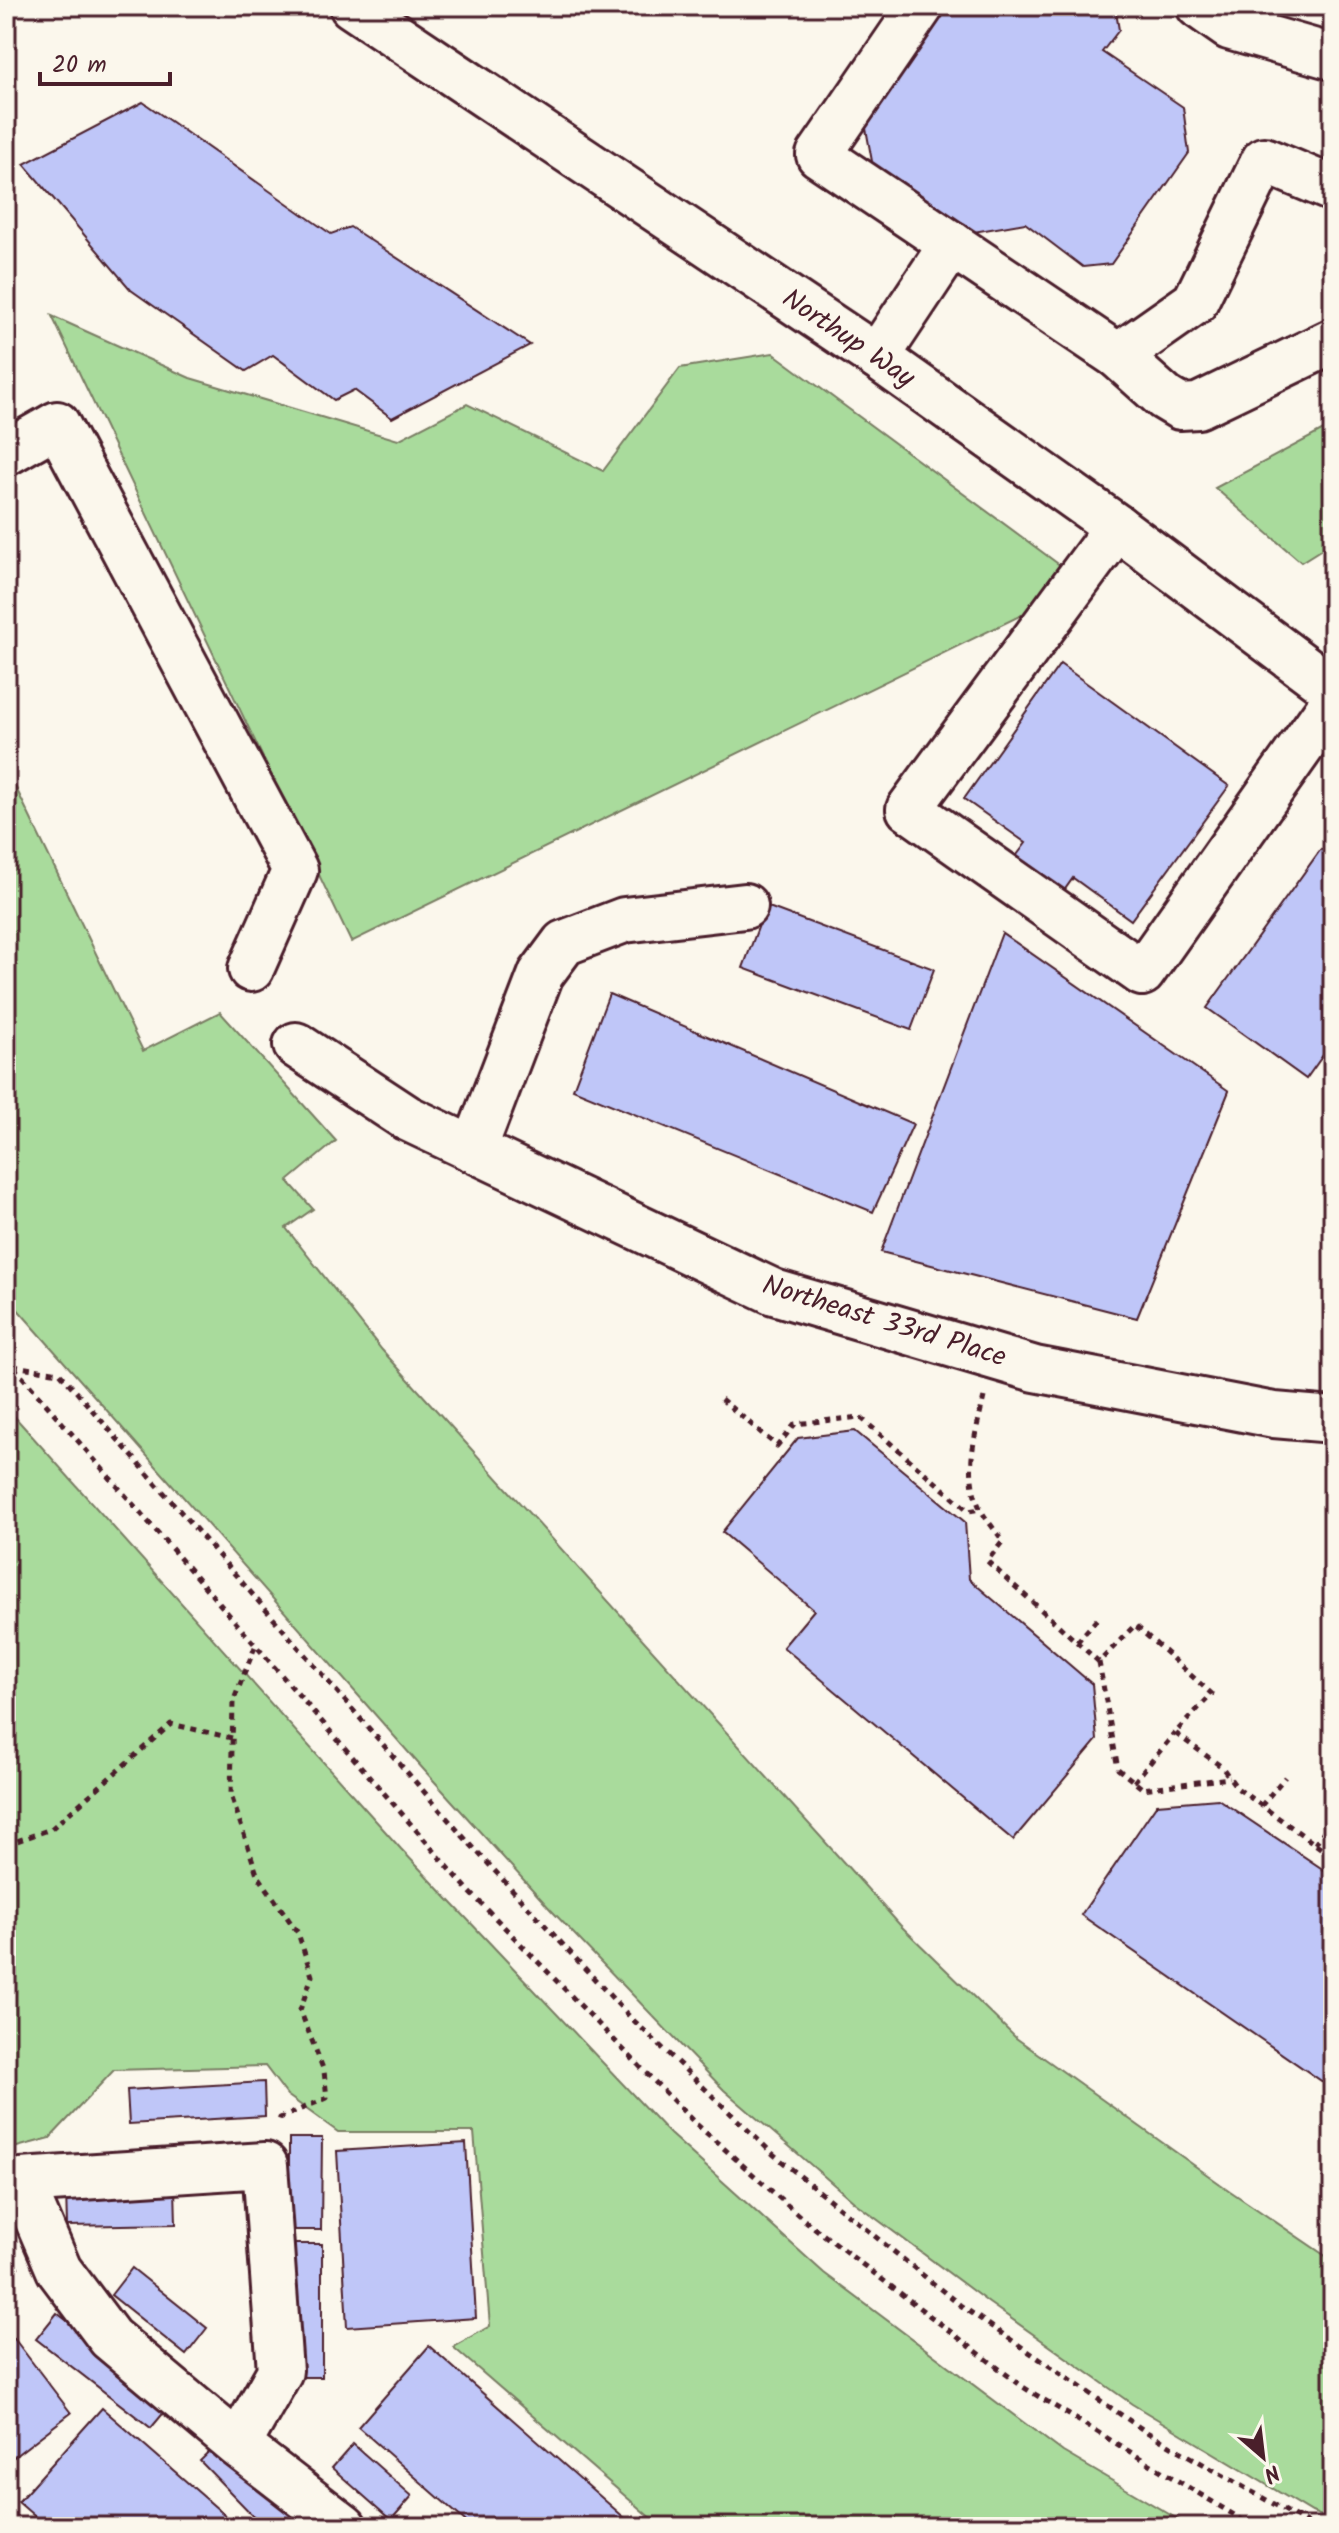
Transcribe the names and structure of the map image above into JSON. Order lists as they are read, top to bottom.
{
  "streets": {
    "main road": ["Northup Way", "Northeast 33rd Place"]
  },
  "scale_bar": "20 m",
  "north": "bottom right"
}
